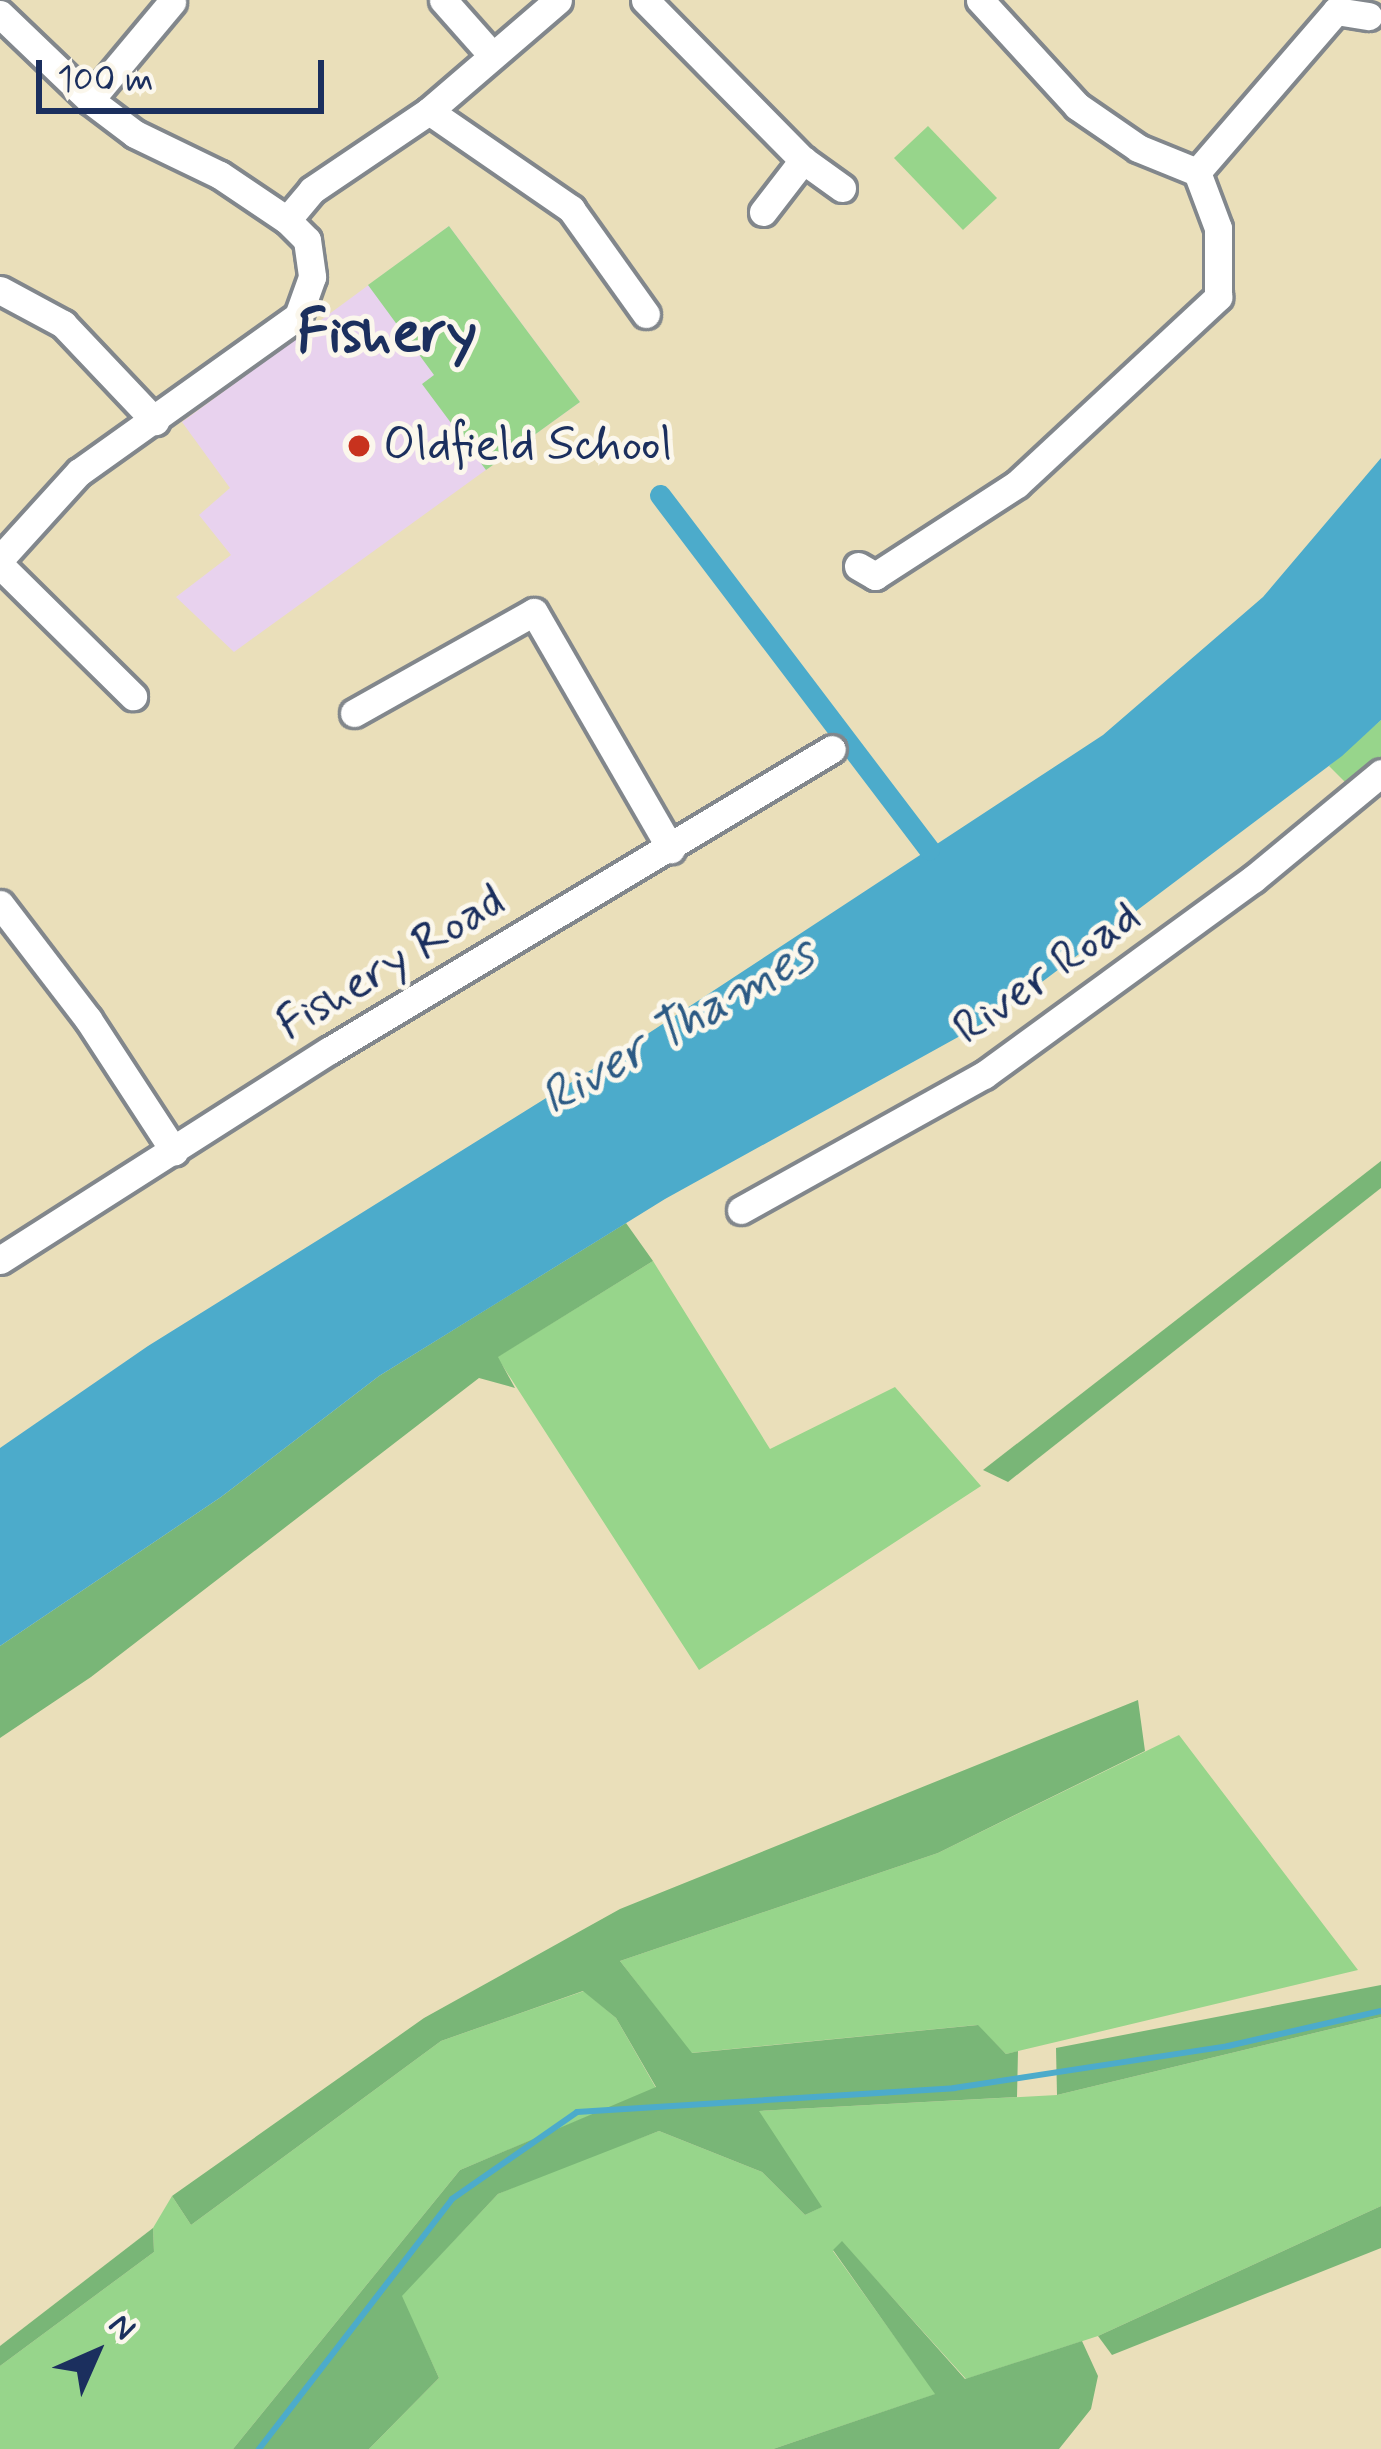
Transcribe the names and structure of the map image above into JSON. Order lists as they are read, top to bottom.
{
  "streets": {
    "street": ["Fishery Road", "River Road"]
  },
  "districts": ["Fishery"],
  "water": ["River Thames"],
  "places": ["Oldfield School"],
  "scale_bar": "100 m",
  "north": "top right"
}
